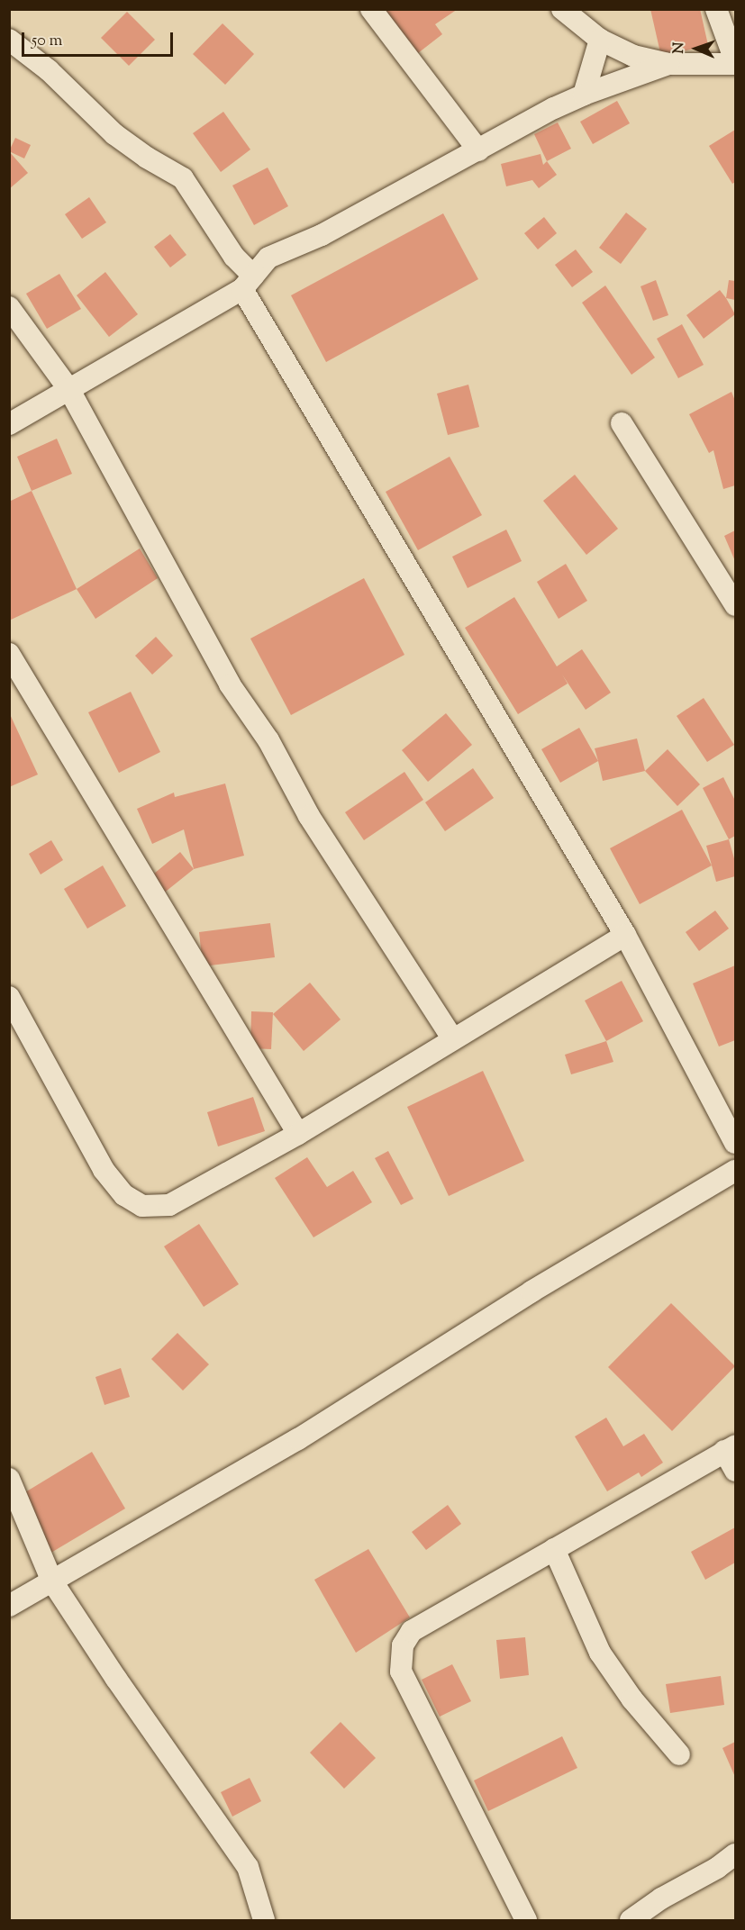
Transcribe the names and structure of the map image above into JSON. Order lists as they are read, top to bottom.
{
  "scale_bar": "50 m",
  "north": "left"
}
